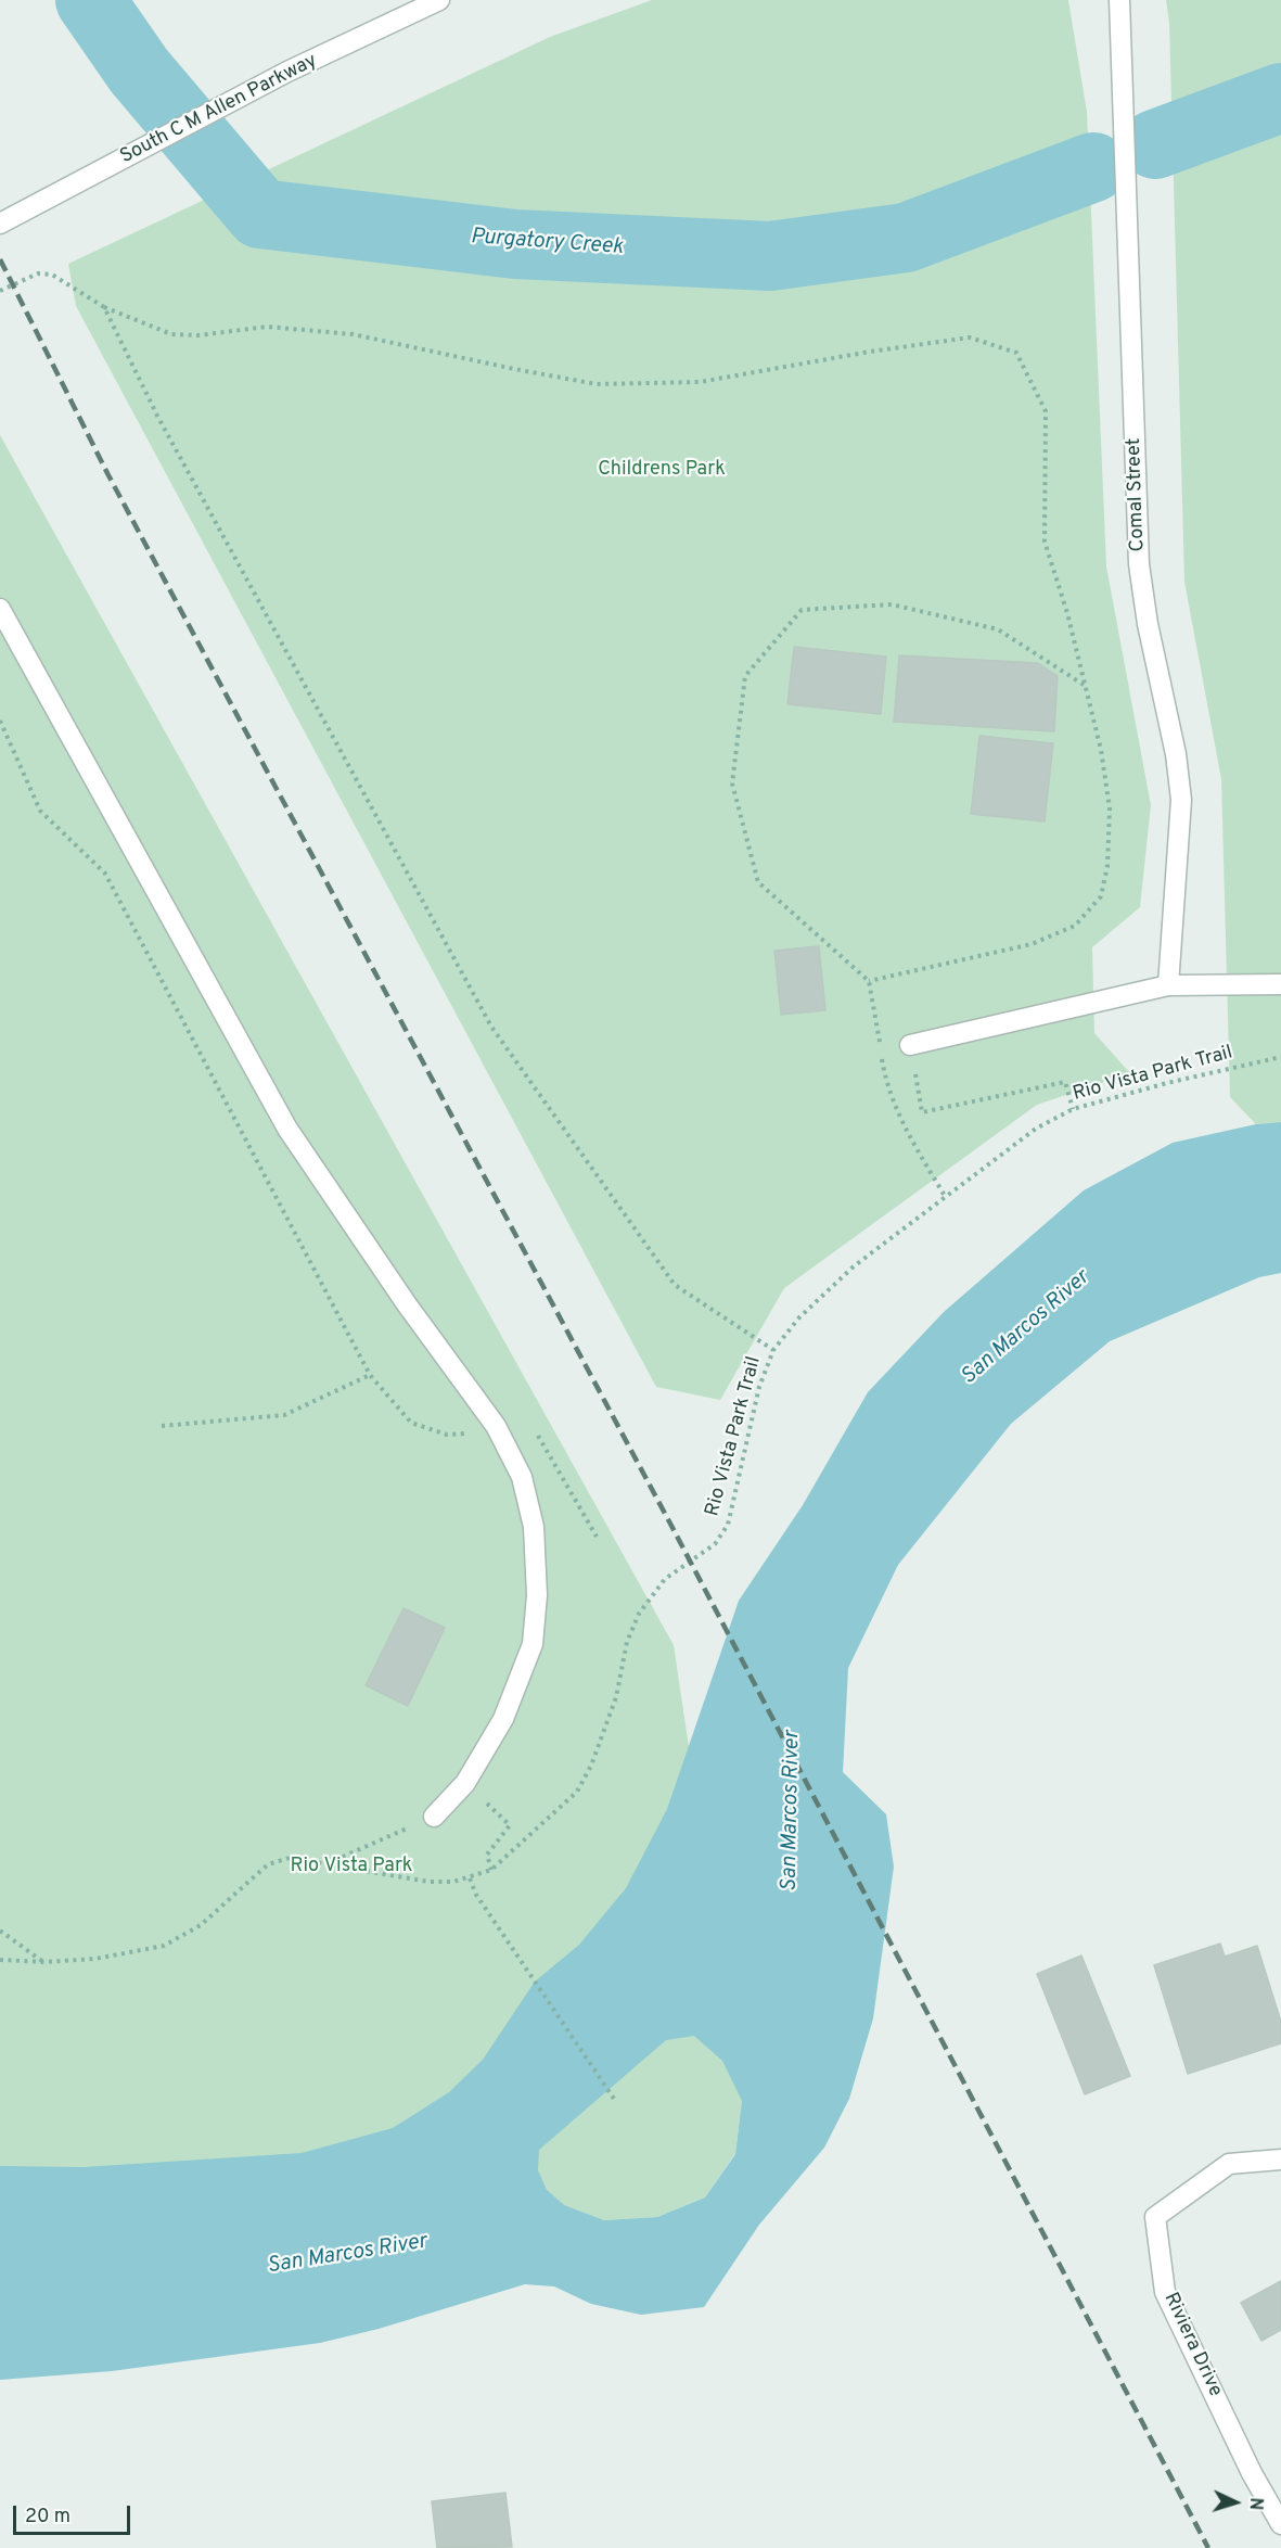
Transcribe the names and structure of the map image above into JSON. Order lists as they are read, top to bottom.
{
  "streets": {
    "street": ["South C M Allen Parkway", "Comal Street", "Riviera Drive"],
    "path": ["Rio Vista Park Trail"]
  },
  "water": ["Purgatory Creek", "San Marcos River"],
  "parks": ["Childrens Park", "Rio Vista Park"],
  "scale_bar": "20 m",
  "north": "right"
}
